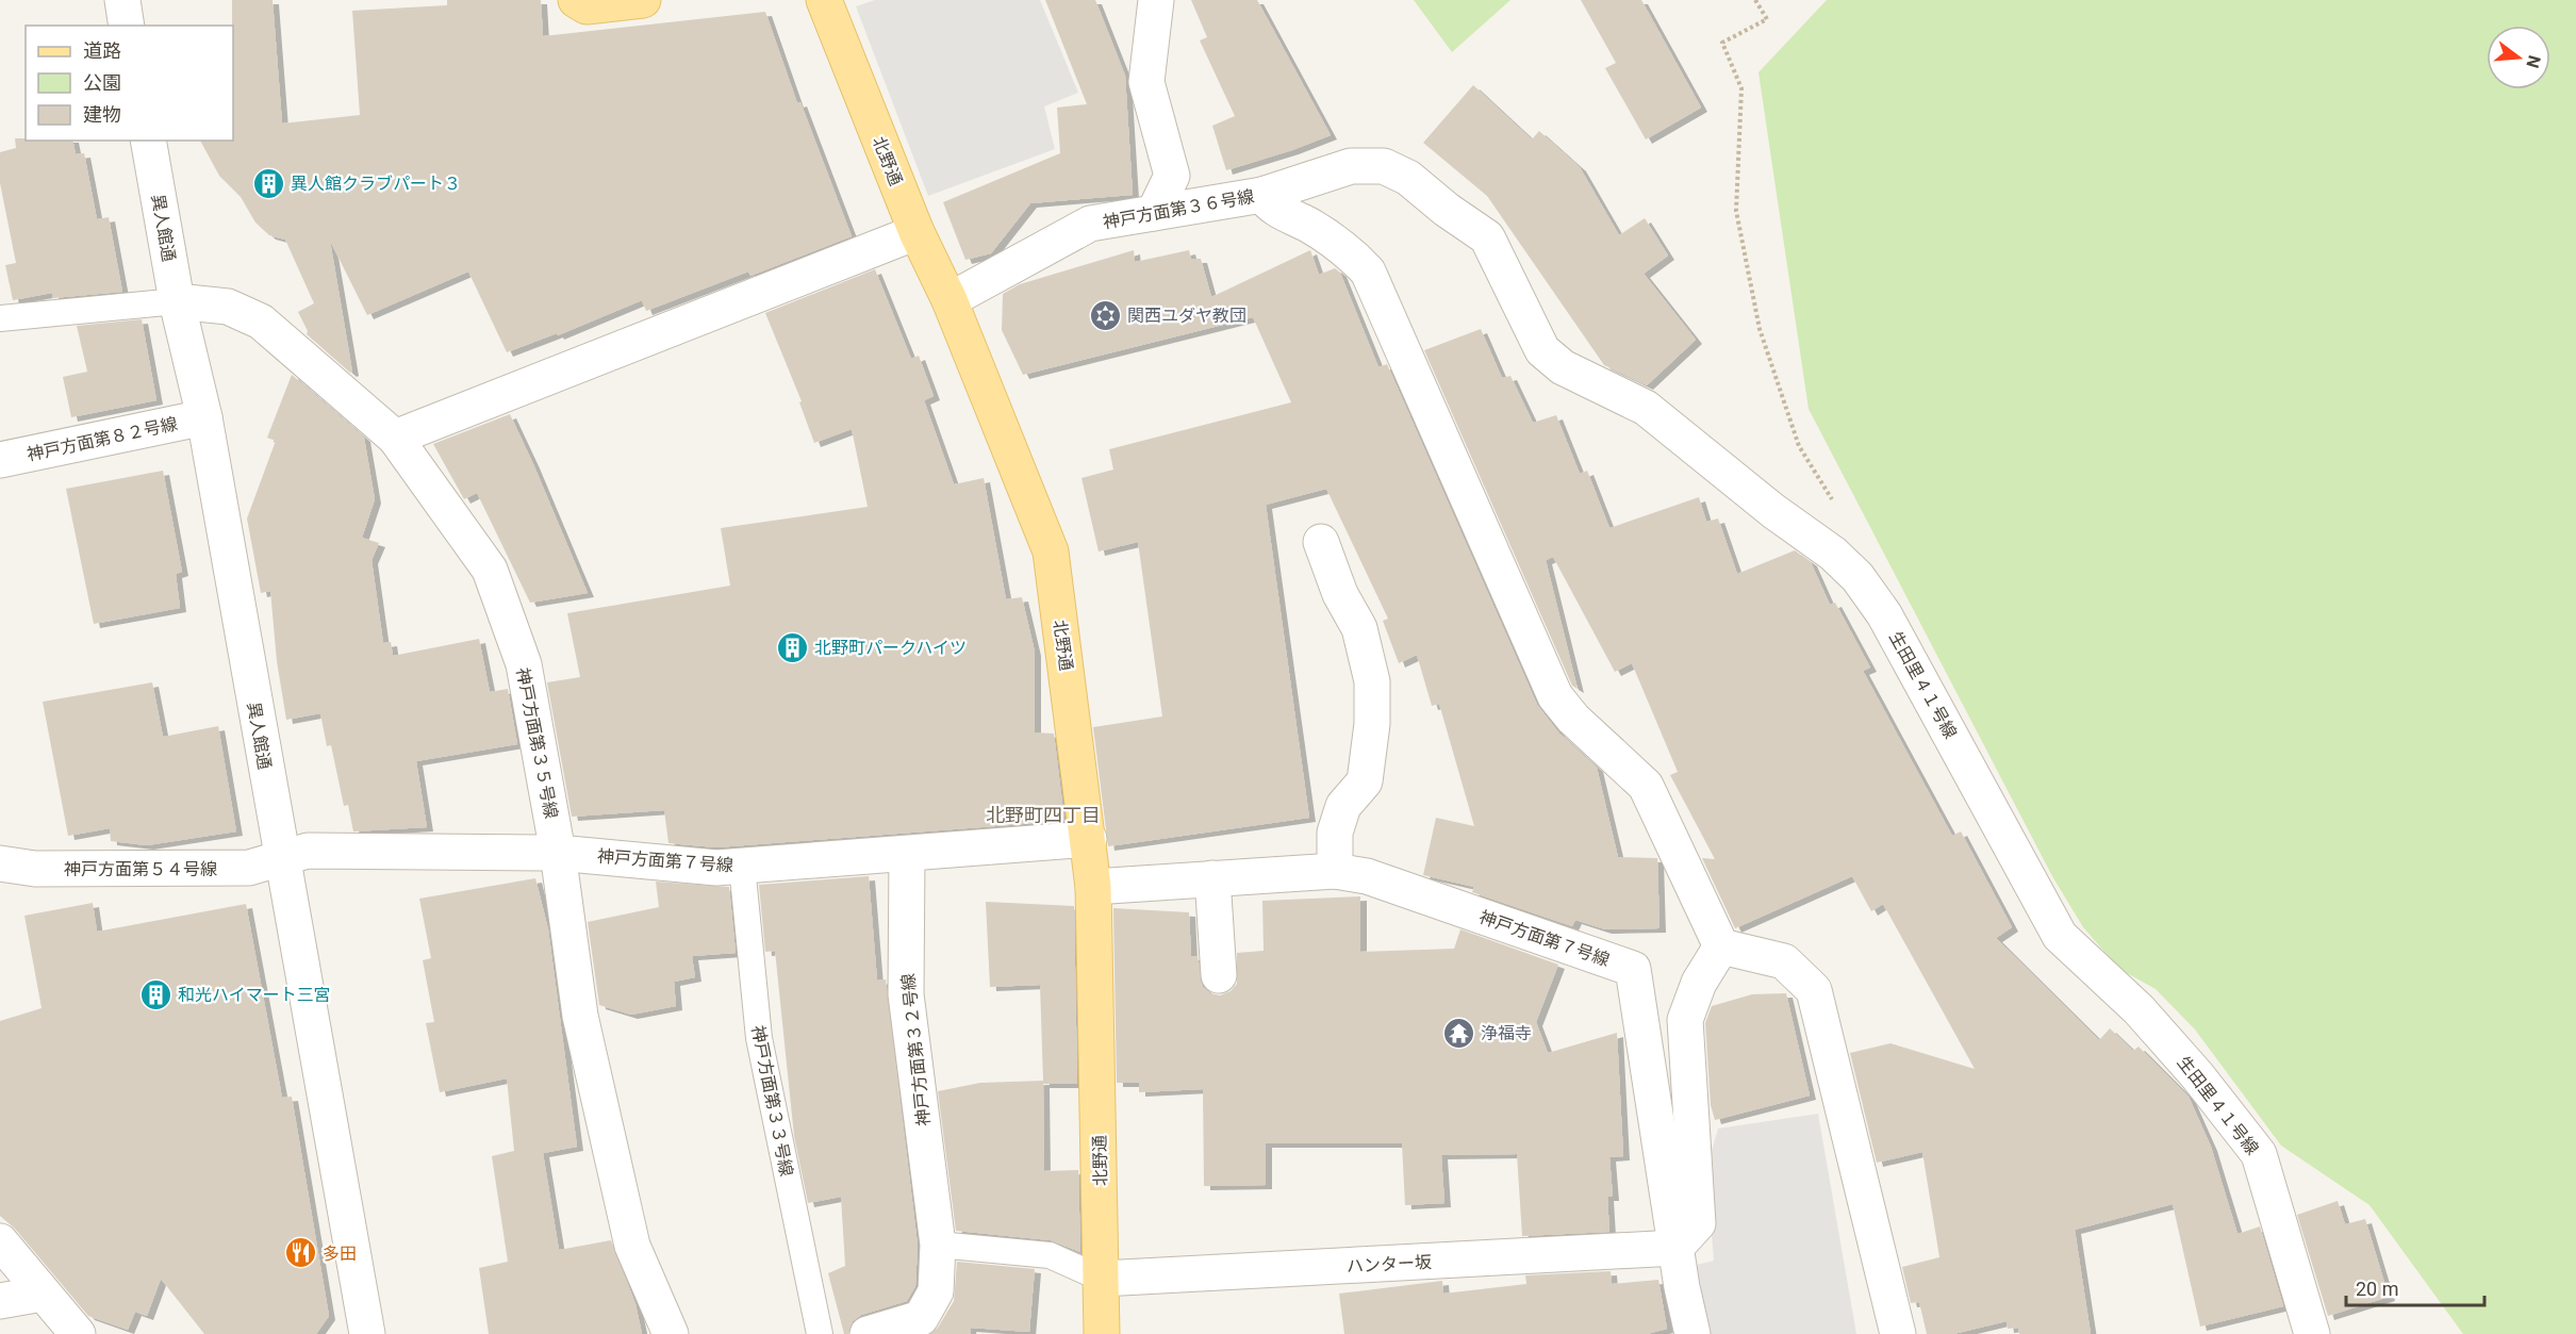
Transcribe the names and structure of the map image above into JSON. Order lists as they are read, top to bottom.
{
  "streets": {
    "main road": ["北野通"],
    "street": [
      "神戸方面第３６号線",
      "異人館通",
      "神戸方面第８２号線",
      "生田里４１号線",
      "神戸方面第３５号線",
      "神戸方面第７号線",
      "神戸方面第５４号線",
      "神戸方面第３２号線",
      "ハンター坂"
    ],
    "lane": ["神戸方面第３３号線"]
  },
  "crossings": [
    ["北野通", "神戸方面第３６号線"],
    ["北野通", "神戸方面第７号線"],
    ["北野通", "ハンター坂"],
    ["神戸方面第３６号線", "生田里４１号線"],
    ["異人館通", "神戸方面第８２号線"],
    ["異人館通", "神戸方面第３５号線"],
    ["異人館通", "神戸方面第７号線"],
    ["異人館通", "神戸方面第５４号線"],
    ["神戸方面第３５号線", "神戸方面第７号線"],
    ["神戸方面第７号線", "神戸方面第５４号線"],
    ["神戸方面第７号線", "神戸方面第３２号線"],
    ["神戸方面第７号線", "神戸方面第３３号線"],
    ["神戸方面第７号線", "ハンター坂"]
  ],
  "districts": ["北野町四丁目"],
  "places": {
    "building": ["異人館クラブパート３", "北野町パークハイツ", "和光ハイマート三宮"],
    "synagogue": ["関西ユダヤ教団"],
    "temple": ["浄福寺"],
    "restaurant": ["多田"]
  },
  "legend": ["道路", "公園", "建物"],
  "scale_bar": "20 m",
  "north": "right"
}
